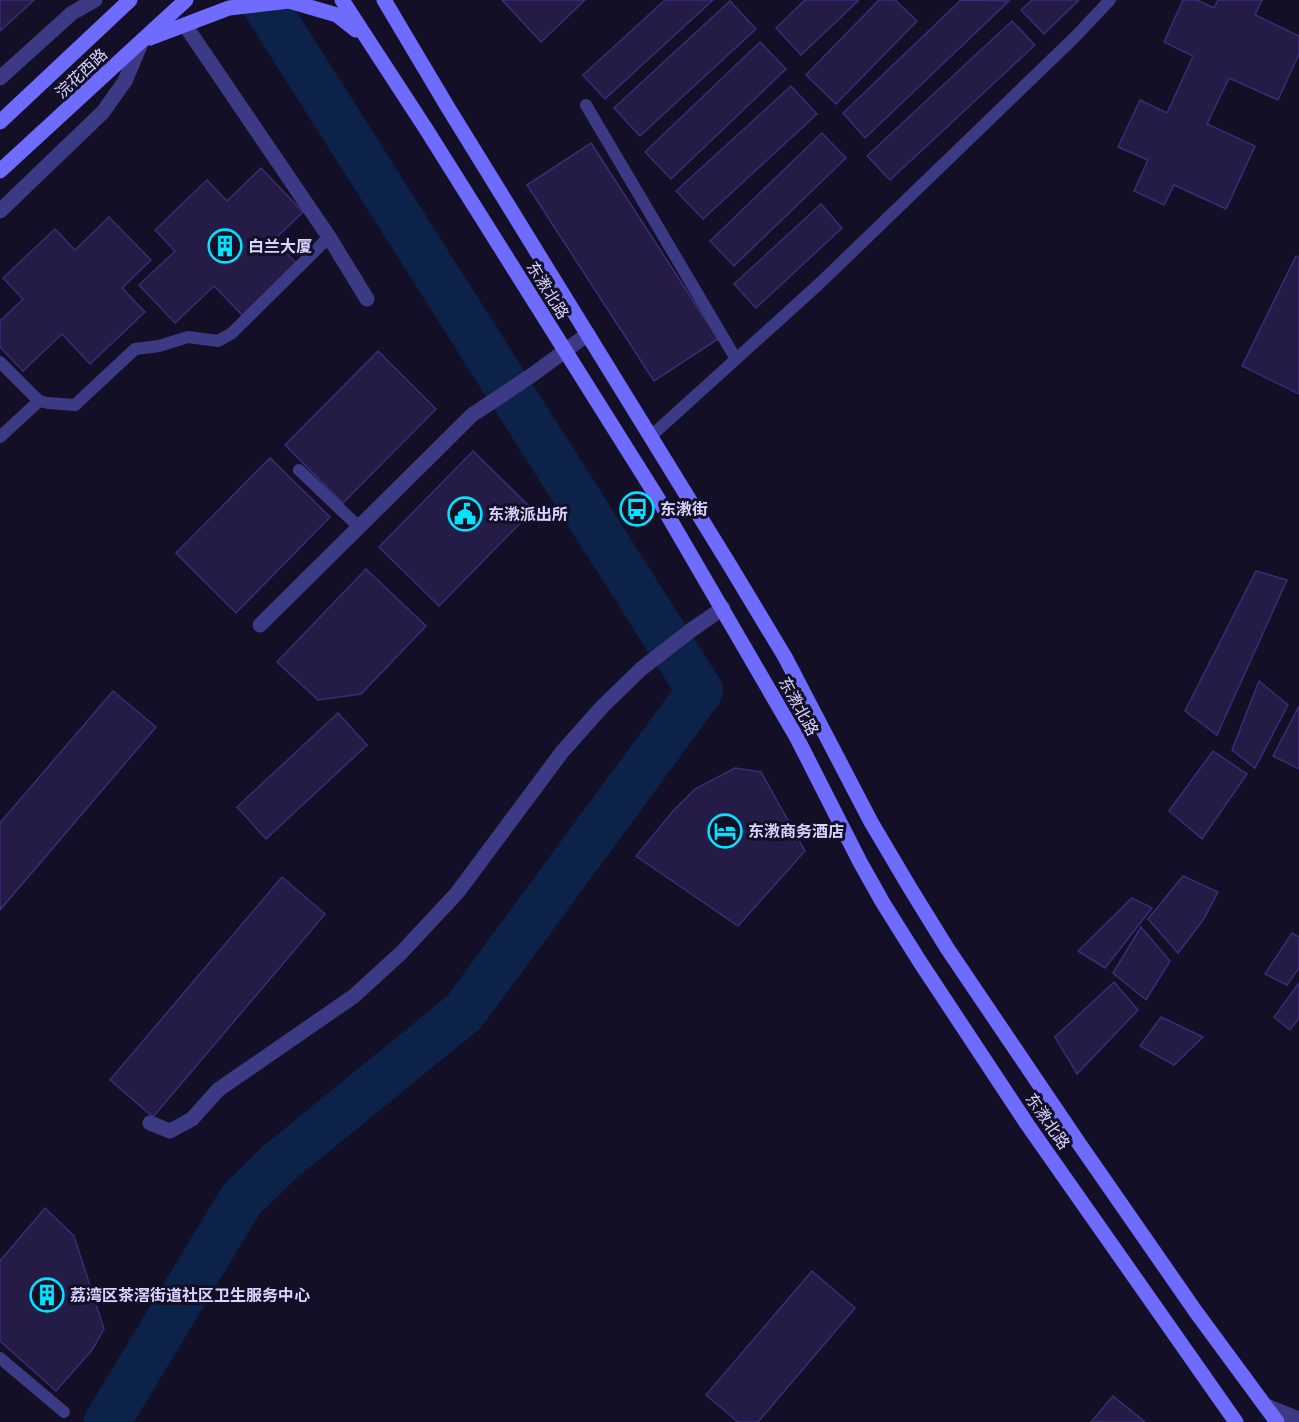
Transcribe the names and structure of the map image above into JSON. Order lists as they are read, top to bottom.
{
  "streets": {
    "main road": ["浣花西路", "东漖北路"]
  },
  "places": {
    "building": ["白兰大厦", "荔湾区茶滘街道社区卫生服务中心"],
    "bus stop": ["东漖街"],
    "public building": ["东漖派出所"],
    "hotel": ["东漖商务酒店"]
  }
}
